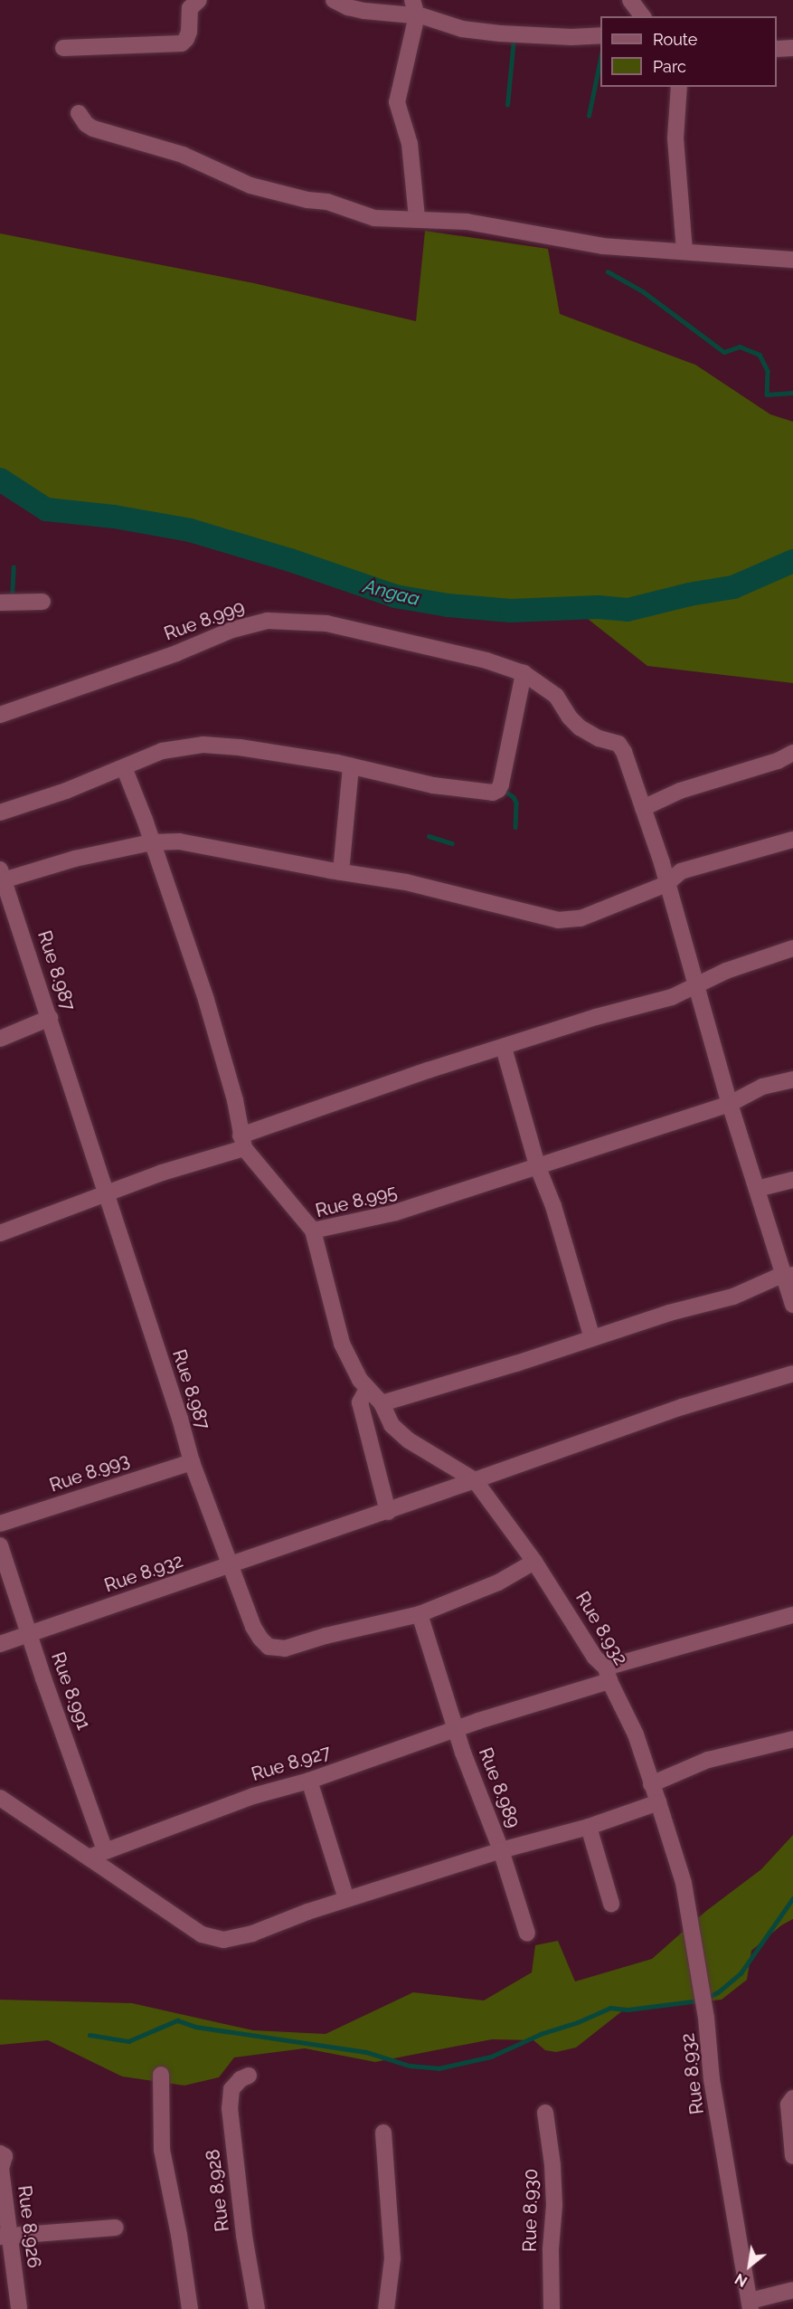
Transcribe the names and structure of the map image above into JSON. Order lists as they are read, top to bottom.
{
  "streets": {
    "street": [
      "Rue 8.999",
      "Rue 8.987",
      "Rue 8.995",
      "Rue 8.993",
      "Rue 8.932",
      "Rue 8.991",
      "Rue 8.927",
      "Rue 8.989",
      "Rue 8.928",
      "Rue 8.930",
      "Rue 8.926"
    ]
  },
  "crossings": [
    ["Rue 8.999", "Rue 8.995"],
    ["Rue 8.987", "Rue 8.993"],
    ["Rue 8.987", "Rue 8.932"],
    ["Rue 8.987", "Rue 8.989"],
    ["Rue 8.995", "Rue 8.932"],
    ["Rue 8.932", "Rue 8.991"],
    ["Rue 8.932", "Rue 8.927"],
    ["Rue 8.932", "Rue 8.989"],
    ["Rue 8.991", "Rue 8.927"],
    ["Rue 8.927", "Rue 8.989"]
  ],
  "water": ["Angaa"],
  "legend": ["Route", "Parc"],
  "north": "bottom left"
}
